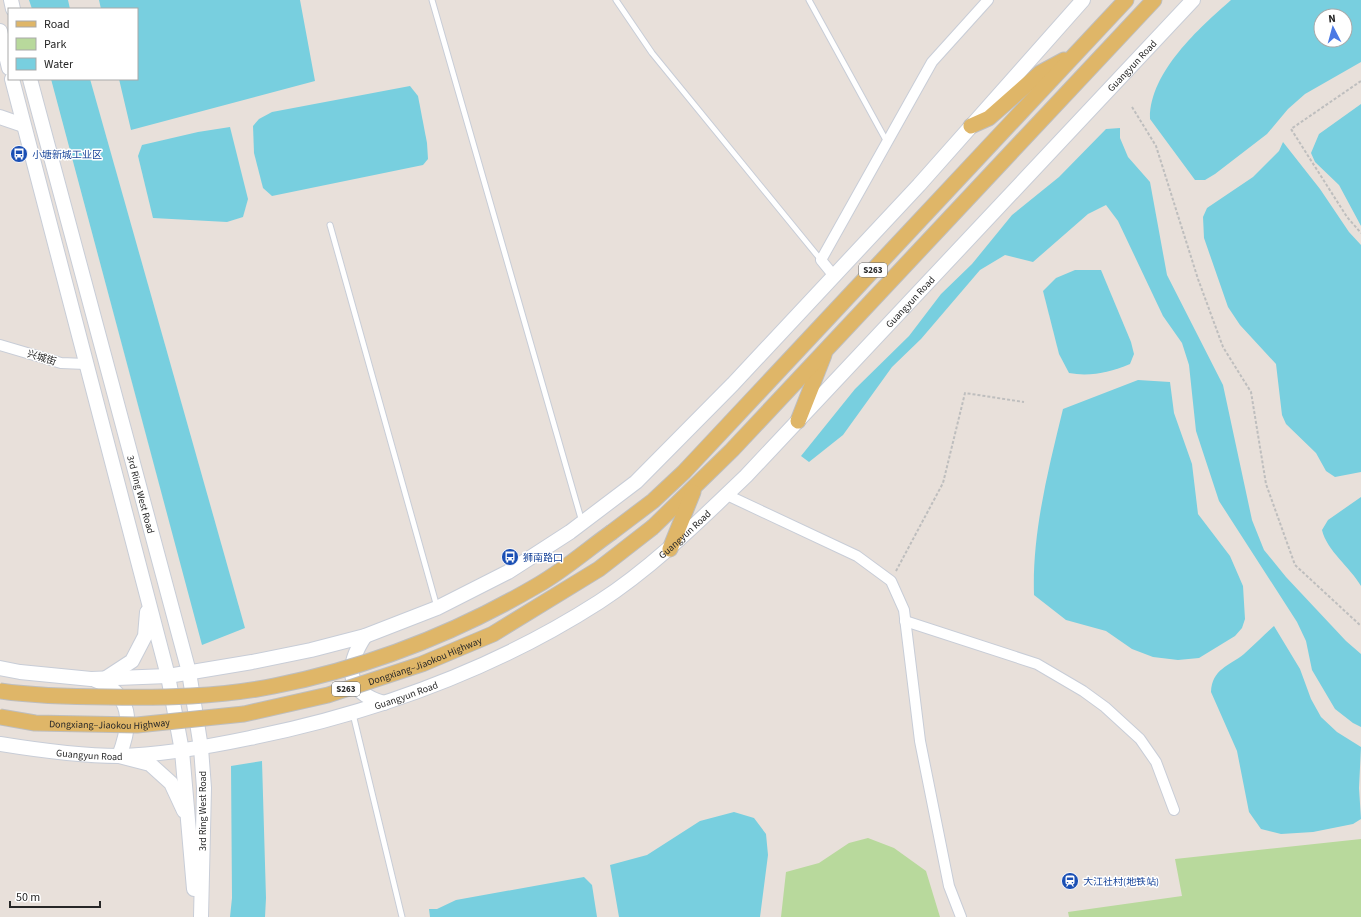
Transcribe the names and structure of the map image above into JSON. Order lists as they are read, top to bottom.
{
  "streets": {
    "main road": [
      "Guangyun Road",
      "S263",
      "3rd Ring West Road",
      "Dongxiang–Jiaokou Highway"
    ],
    "street": ["兴城街"]
  },
  "crossings": [
    ["Guangyun Road", "3rd Ring West Road"],
    ["S263", "3rd Ring West Road"],
    ["S263", "Dongxiang–Jiaokou Highway"],
    ["兴城街", "3rd Ring West Road"]
  ],
  "places": {
    "bus stop": ["小塘新城工业区", "狮南路口"],
    "station": ["大江社村(地铁站)"]
  },
  "legend": ["Road", "Park", "Water"],
  "scale_bar": "50 m",
  "north": "top"
}
